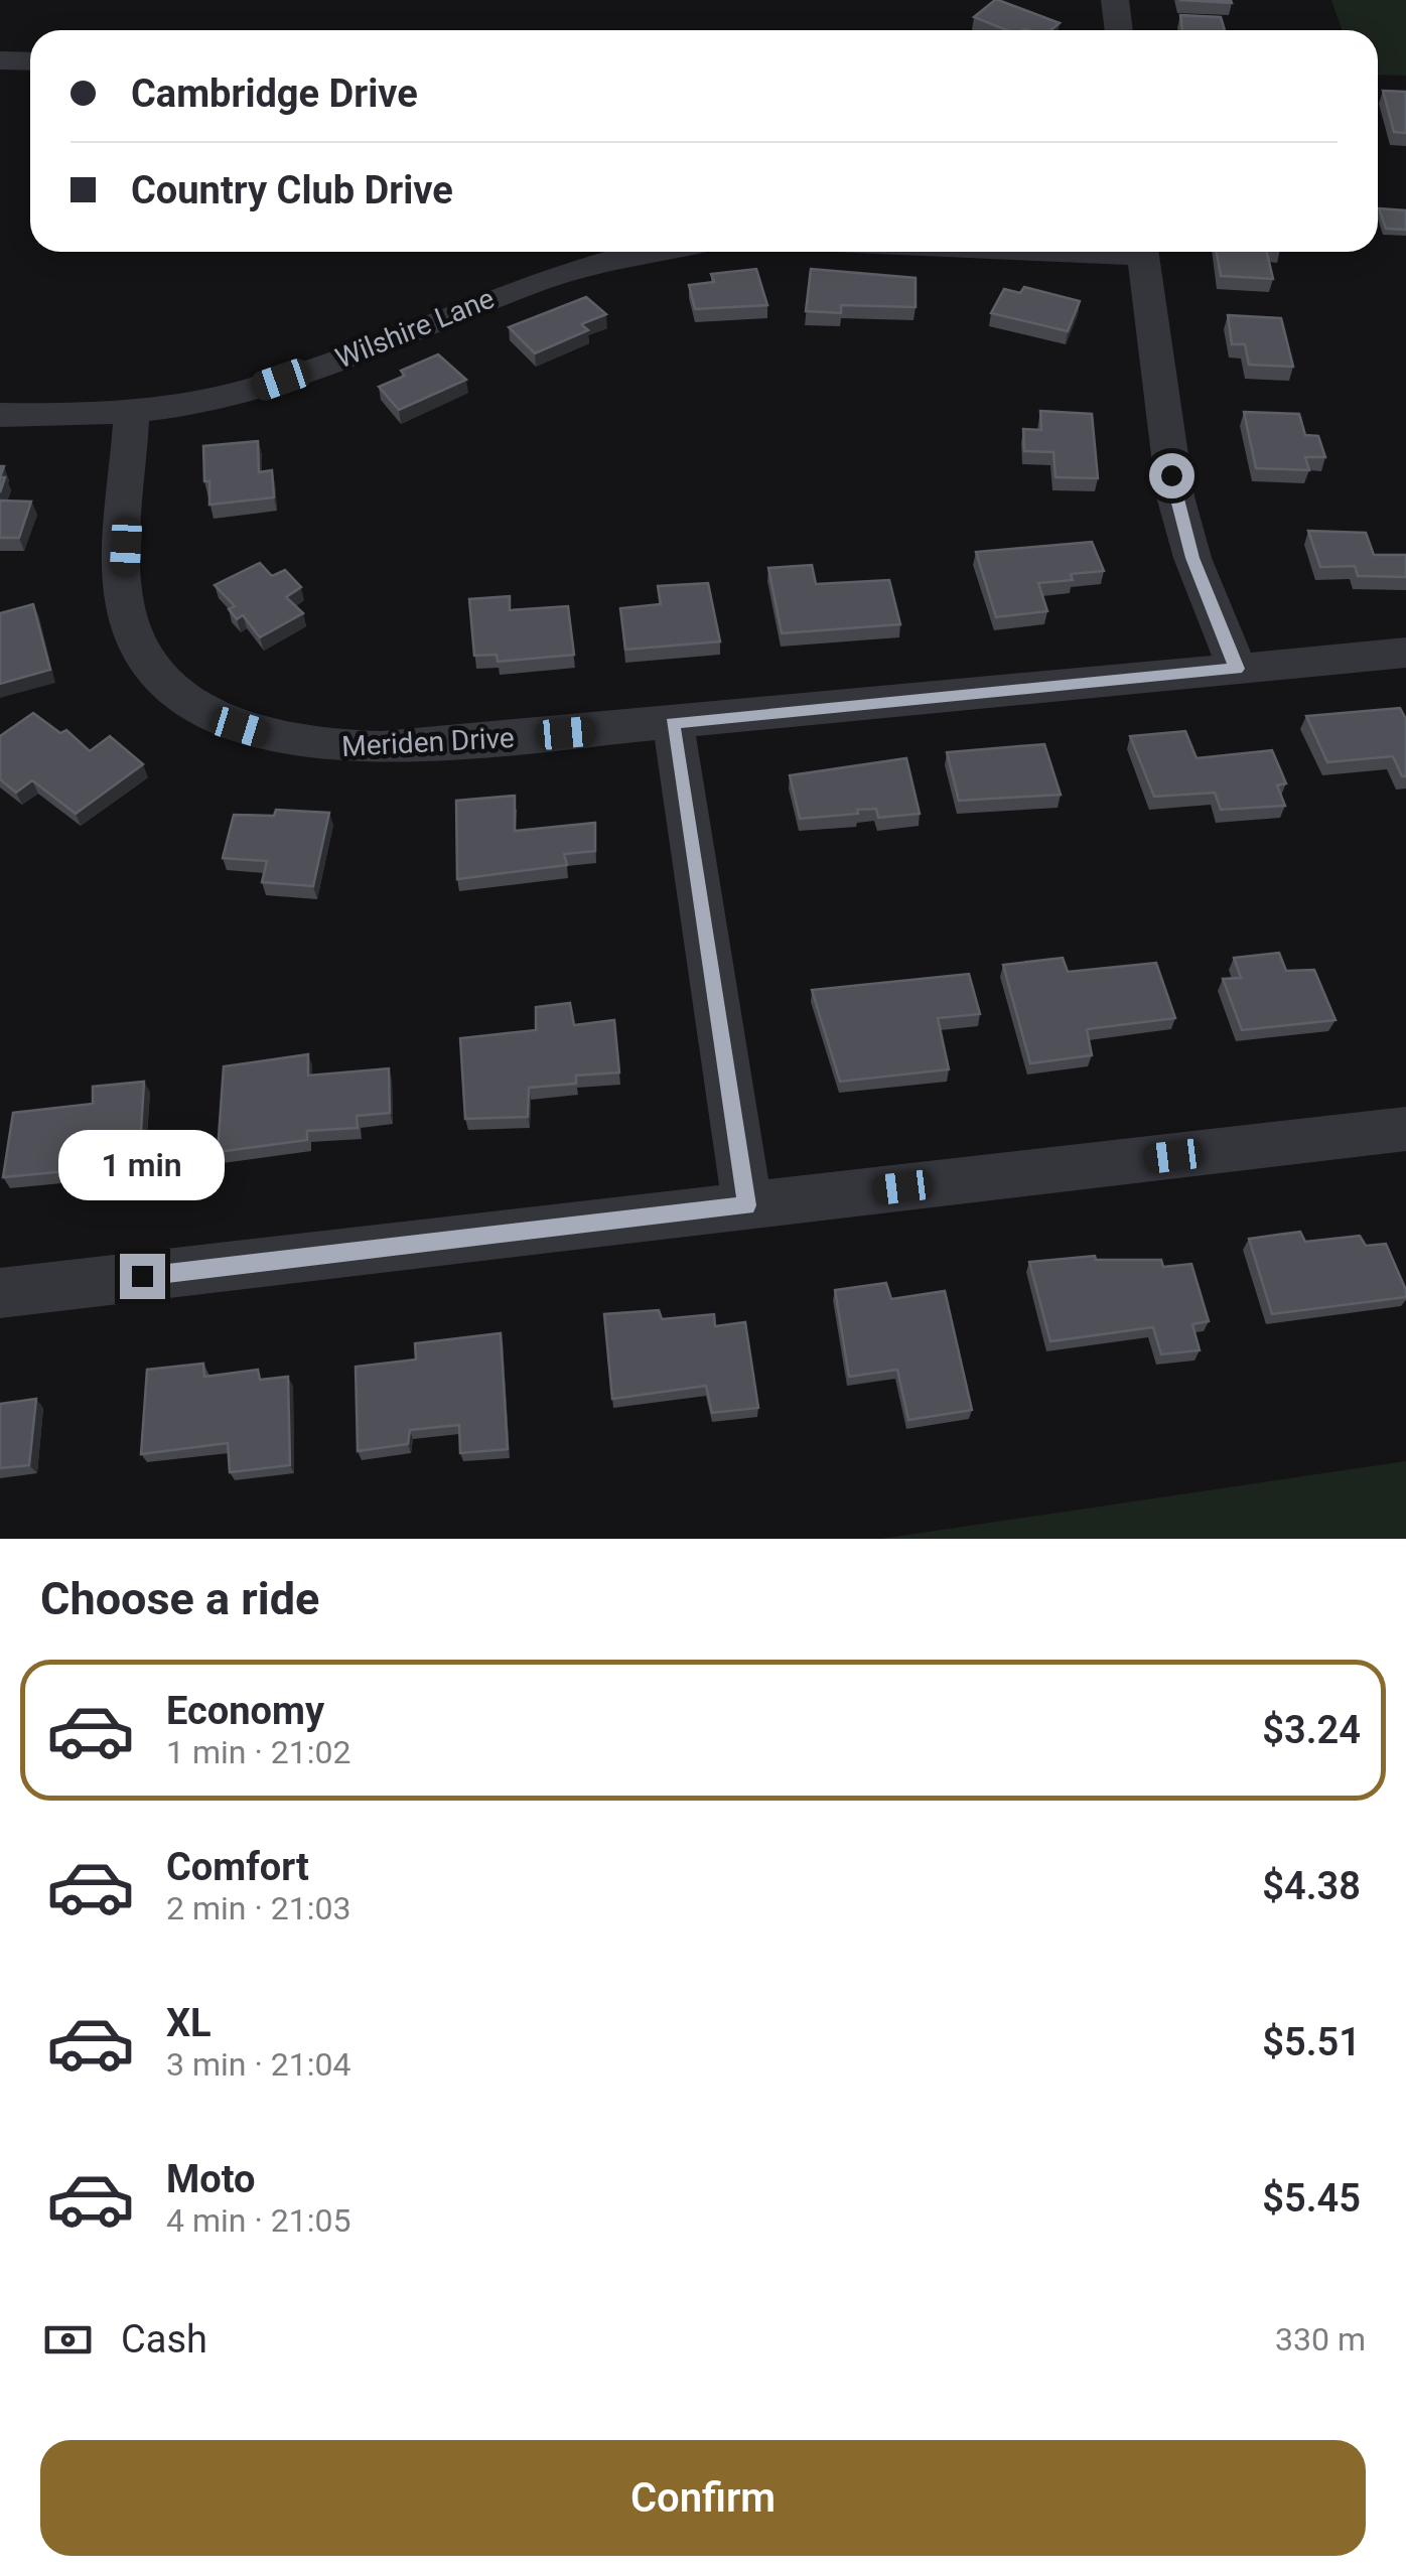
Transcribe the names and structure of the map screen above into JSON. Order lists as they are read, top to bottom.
{
  "streets": {
    "street": ["Wilshire Lane", "Meriden Drive"]
  },
  "crossings": [
    ["Wilshire Lane", "Meriden Drive"]
  ],
  "page": {
    "banner": ["Cambridge Drive", "Country Club Drive"],
    "bubble": "1 min",
    "heading": "Choose a ride",
    "list": [
      {
        "name": "Economy",
        "note": "1 min · 21:02",
        "value": "$3.24"
      },
      {
        "name": "Comfort",
        "note": "2 min · 21:03",
        "value": "$4.38"
      },
      {
        "name": "XL",
        "note": "3 min · 21:04",
        "value": "$5.51"
      },
      {
        "name": "Moto",
        "note": "4 min · 21:05",
        "value": "$5.45"
      }
    ],
    "pay": ["Cash", "330 m"],
    "buttons": "Confirm"
  }
}
